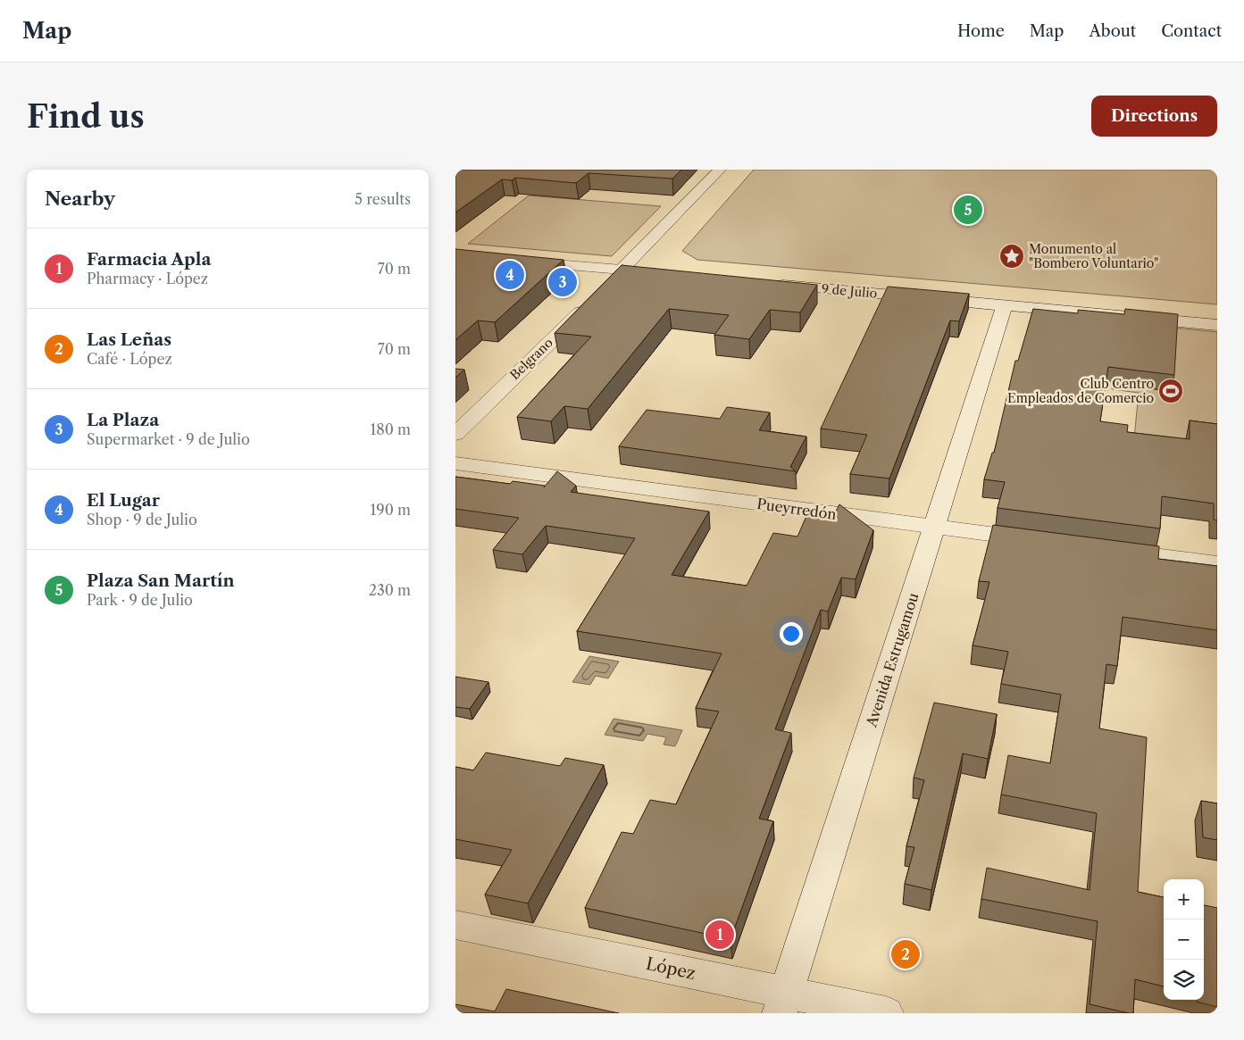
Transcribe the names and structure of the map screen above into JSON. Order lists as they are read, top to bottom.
{
  "streets": {
    "main road": [
      "9 de Julio",
      "Belgrano",
      "Pueyrredón",
      "Avenida Estrugamou",
      "López"
    ]
  },
  "crossings": [
    ["9 de Julio", "Avenida Estrugamou"],
    ["Pueyrredón", "Avenida Estrugamou"],
    ["Avenida Estrugamou", "López"]
  ],
  "places": {
    "place": ["Monumento al \"Bombero Voluntario\""],
    "sports": ["Club Centro Empleados de Comercio"]
  },
  "page": {
    "header": "Map",
    "nav": [
      "Home",
      "Map",
      "About",
      "Contact"
    ],
    "buttons": "Directions",
    "title": "Find us",
    "heading": ["Nearby", "5 results"],
    "pins": [
      "5",
      "4",
      "3",
      "1",
      "2"
    ],
    "list": [
      {
        "mark": "1",
        "name": "Farmacia Apla",
        "note": "Pharmacy · López",
        "value": "70 m"
      },
      {
        "mark": "2",
        "name": "Las Leñas",
        "note": "Café · López",
        "value": "70 m"
      },
      {
        "mark": "3",
        "name": "La Plaza",
        "note": "Supermarket · 9 de Julio",
        "value": "180 m"
      },
      {
        "mark": "4",
        "name": "El Lugar",
        "note": "Shop · 9 de Julio",
        "value": "190 m"
      },
      {
        "mark": "5",
        "name": "Plaza San Martín",
        "note": "Park · 9 de Julio",
        "value": "230 m"
      }
    ],
    "map_buttons": ["+", "−"]
  }
}
